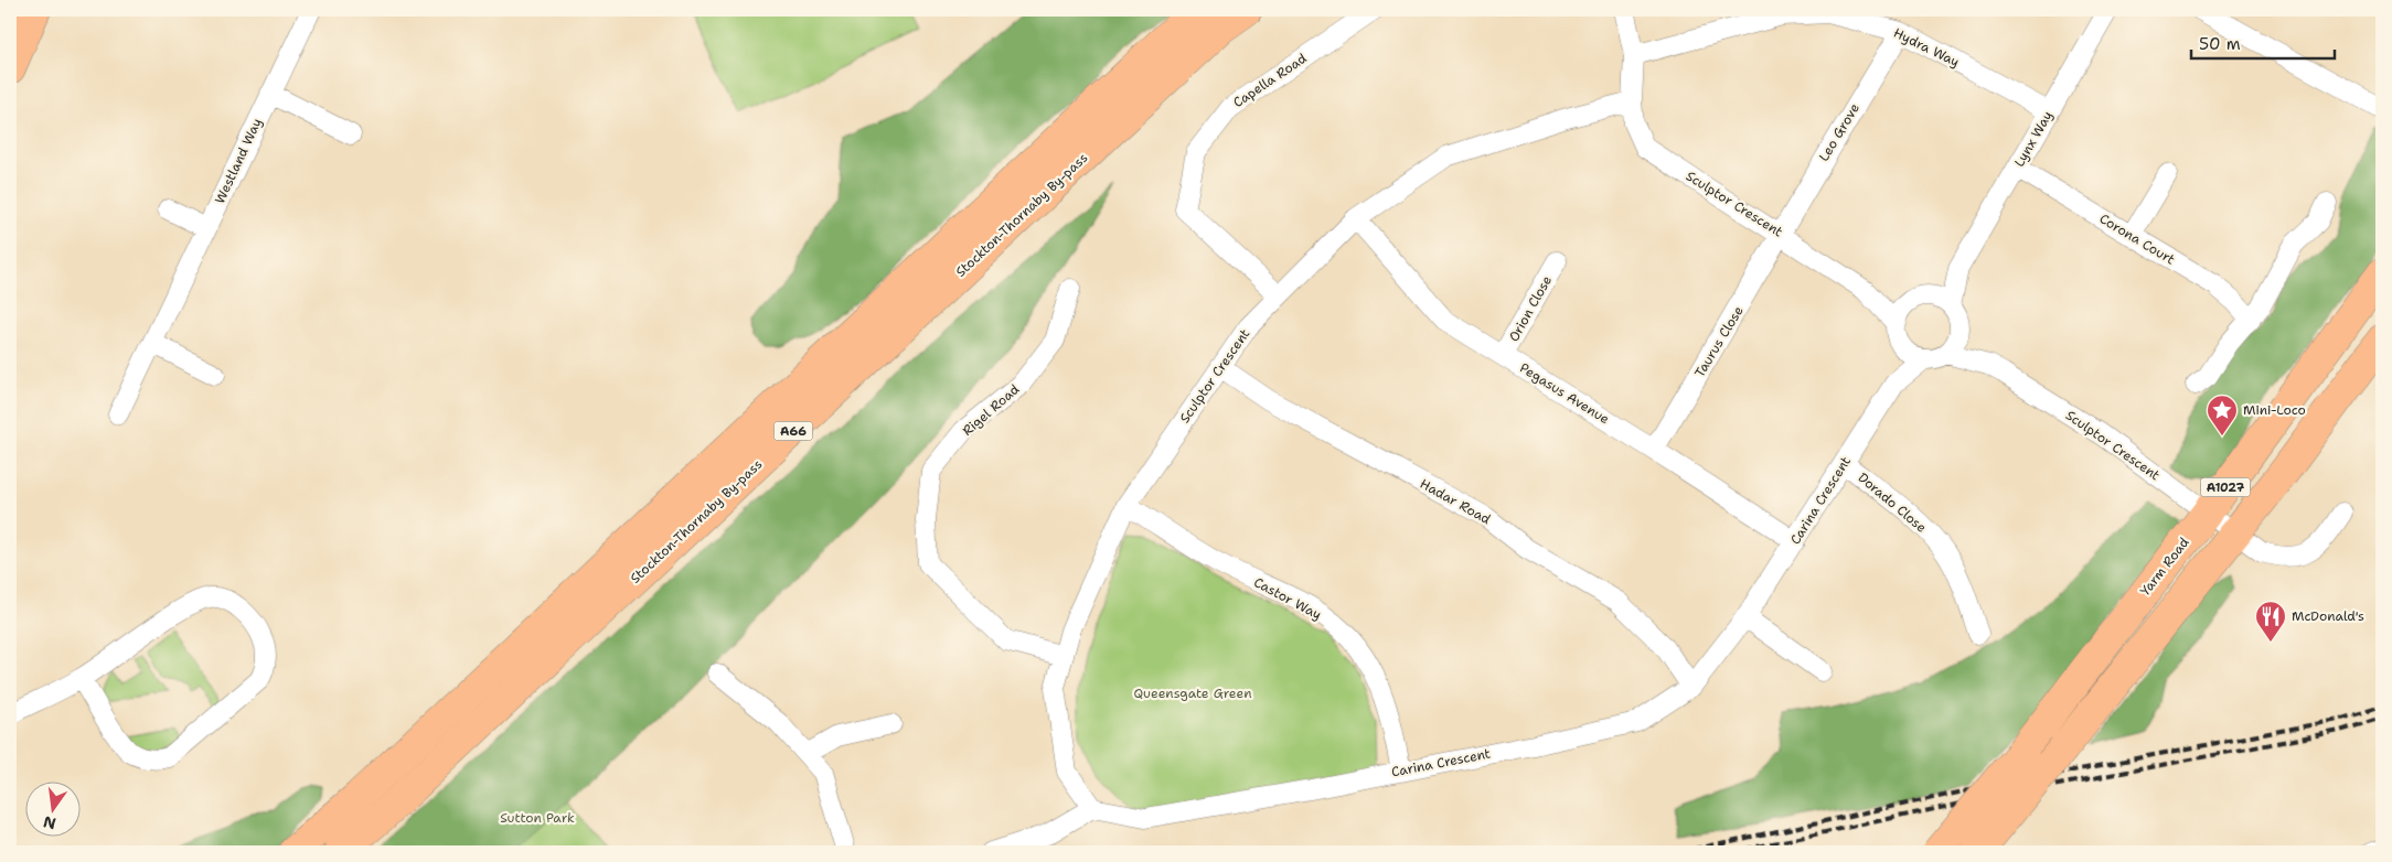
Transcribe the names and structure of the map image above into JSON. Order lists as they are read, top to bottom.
{
  "streets": {
    "main road": [
      "Stockton-Thornaby By-pass",
      "A66",
      "A1027",
      "Yarm Road"
    ],
    "street": [
      "Hydra Way",
      "Capella Road",
      "Leo Grove",
      "Lynx Way",
      "Westland Way",
      "Sculptor Crescent",
      "Corona Court",
      "Orion Close",
      "Taurus Close",
      "Pegasus Avenue",
      "Rigel Road",
      "Carina Crescent",
      "Hadar Road",
      "Dorado Close",
      "Castor Way"
    ]
  },
  "crossings": [
    ["Hydra Way", "Leo Grove"],
    ["Hydra Way", "Lynx Way"],
    ["Hydra Way", "Sculptor Crescent"],
    ["Capella Road", "Sculptor Crescent"],
    ["Leo Grove", "Sculptor Crescent"],
    ["Leo Grove", "Taurus Close"],
    ["Lynx Way", "Sculptor Crescent"],
    ["Lynx Way", "Corona Court"],
    ["Lynx Way", "Carina Crescent"],
    ["Sculptor Crescent", "Taurus Close"],
    ["Sculptor Crescent", "Pegasus Avenue"],
    ["Sculptor Crescent", "Rigel Road"],
    ["Sculptor Crescent", "A1027"],
    ["Sculptor Crescent", "Carina Crescent"],
    ["Sculptor Crescent", "Hadar Road"],
    ["Sculptor Crescent", "Yarm Road"],
    ["Sculptor Crescent", "Castor Way"],
    ["Orion Close", "Pegasus Avenue"],
    ["Taurus Close", "Pegasus Avenue"],
    ["Pegasus Avenue", "Carina Crescent"],
    ["Carina Crescent", "Hadar Road"],
    ["Carina Crescent", "Dorado Close"],
    ["Carina Crescent", "Castor Way"]
  ],
  "parks": ["Queensgate Green", "Sutton Park"],
  "places": {
    "place": ["Mini-Loco"],
    "restaurant": ["McDonald's"]
  },
  "scale_bar": "50 m",
  "north": "bottom"
}
